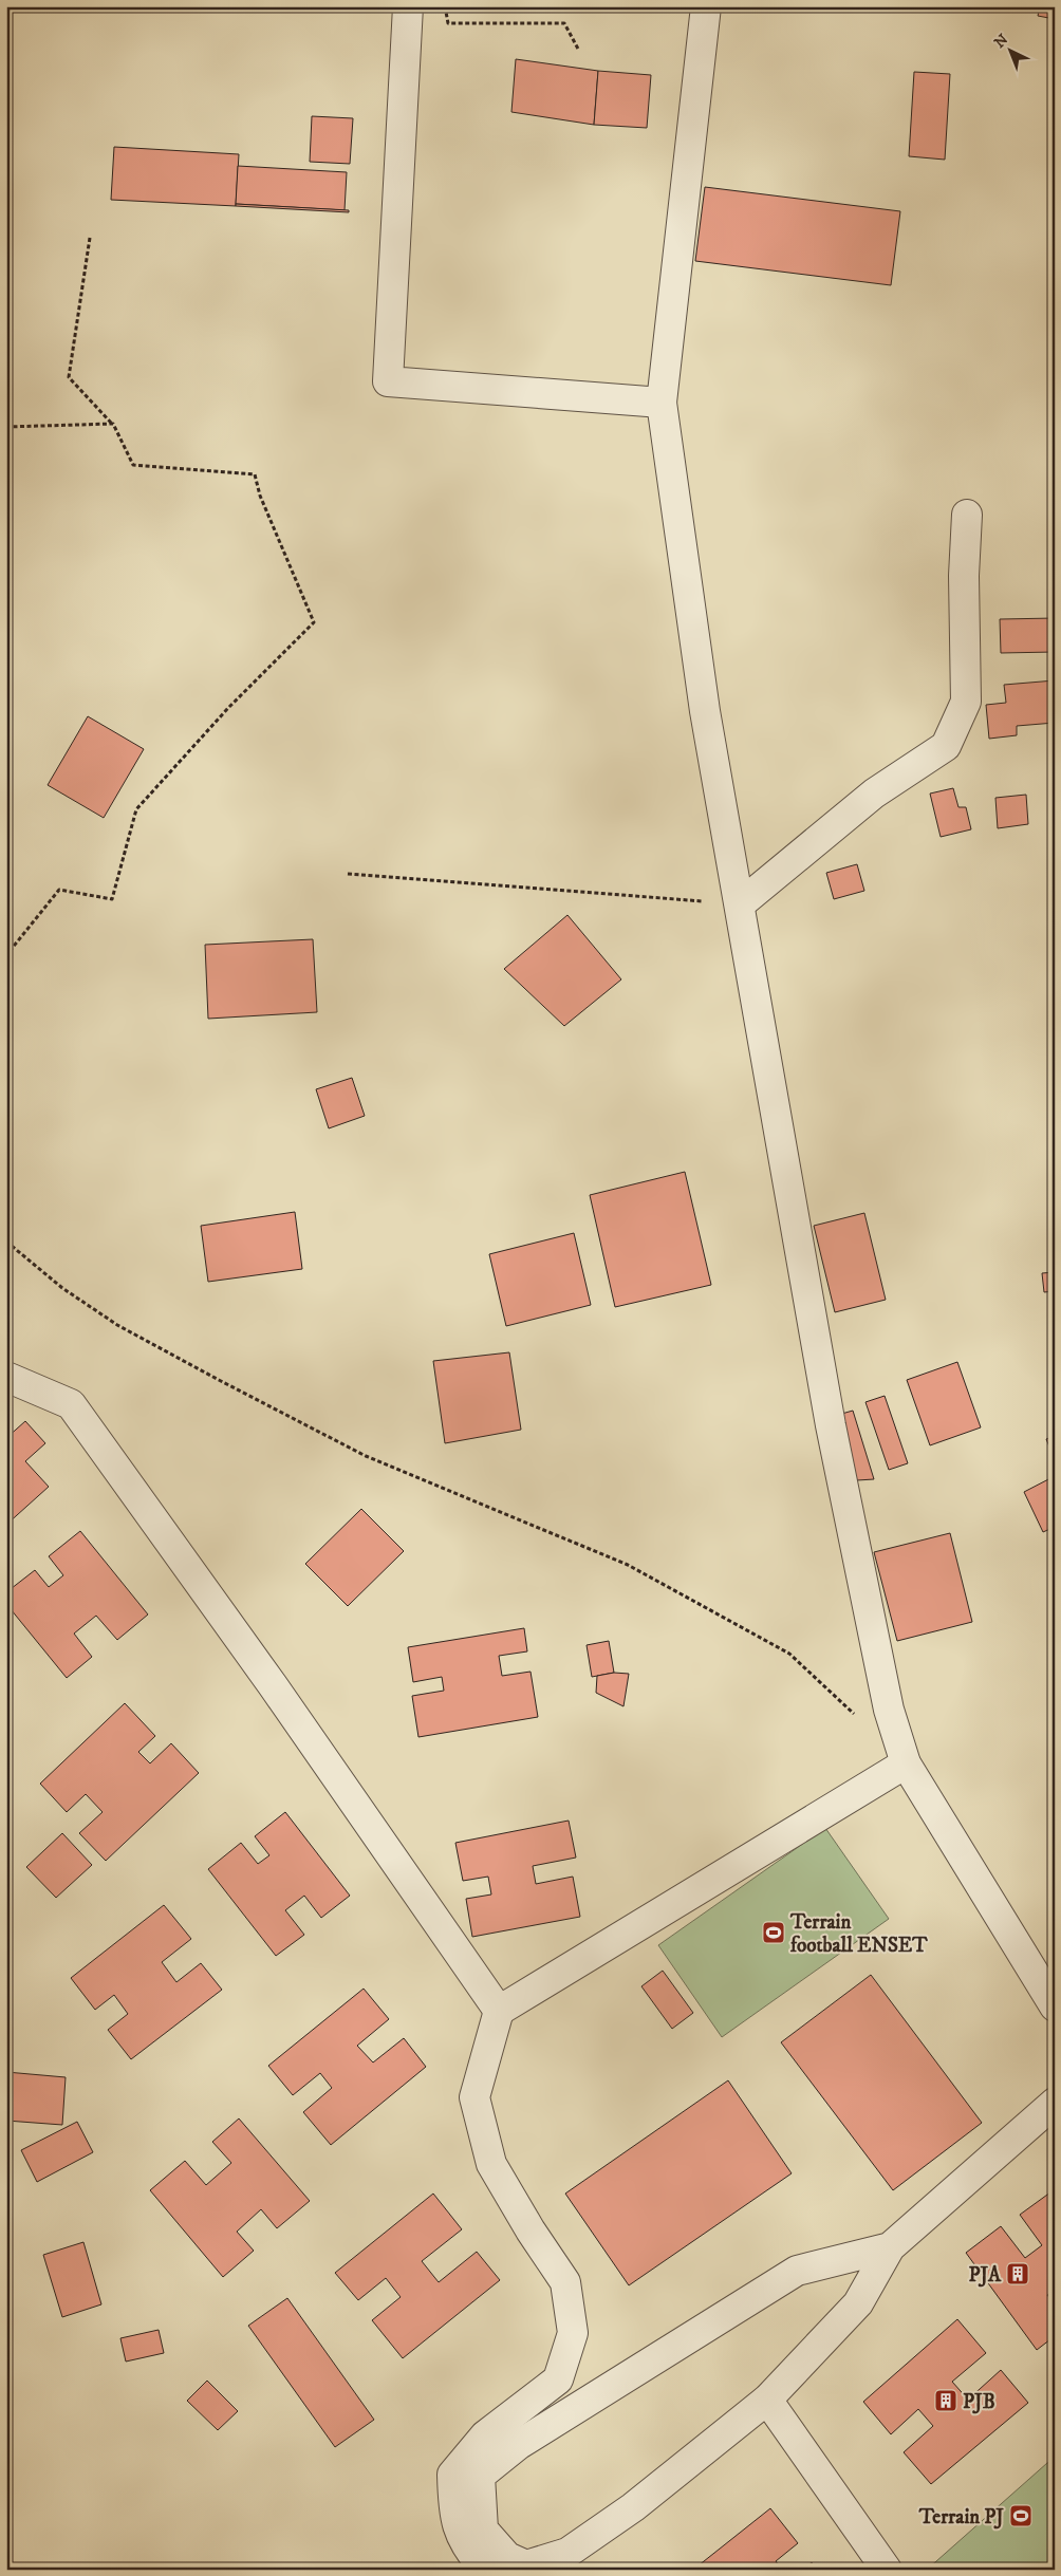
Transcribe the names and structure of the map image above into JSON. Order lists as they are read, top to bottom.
{
  "places": {
    "sports": ["Terrain football ENSET", "Terrain PJ"],
    "building": ["PJA", "PJB"]
  },
  "north": "top left"
}
